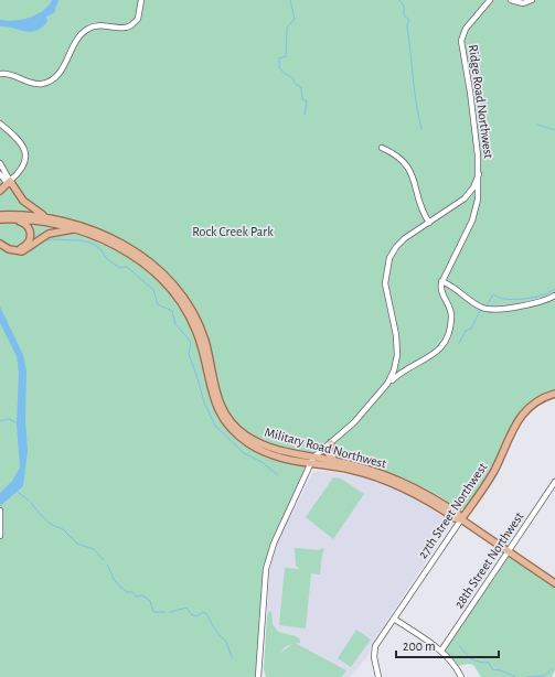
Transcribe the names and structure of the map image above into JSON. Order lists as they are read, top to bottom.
{
  "streets": {
    "main road": ["Military Road Northwest", "27th Street Northwest"],
    "street": ["Ridge Road Northwest", "28th Street Northwest"]
  },
  "crossings": [
    ["Military Road Northwest", "27th Street Northwest"],
    ["Military Road Northwest", "28th Street Northwest"]
  ],
  "parks": ["Rock Creek Park"],
  "scale_bar": "200 m"
}
